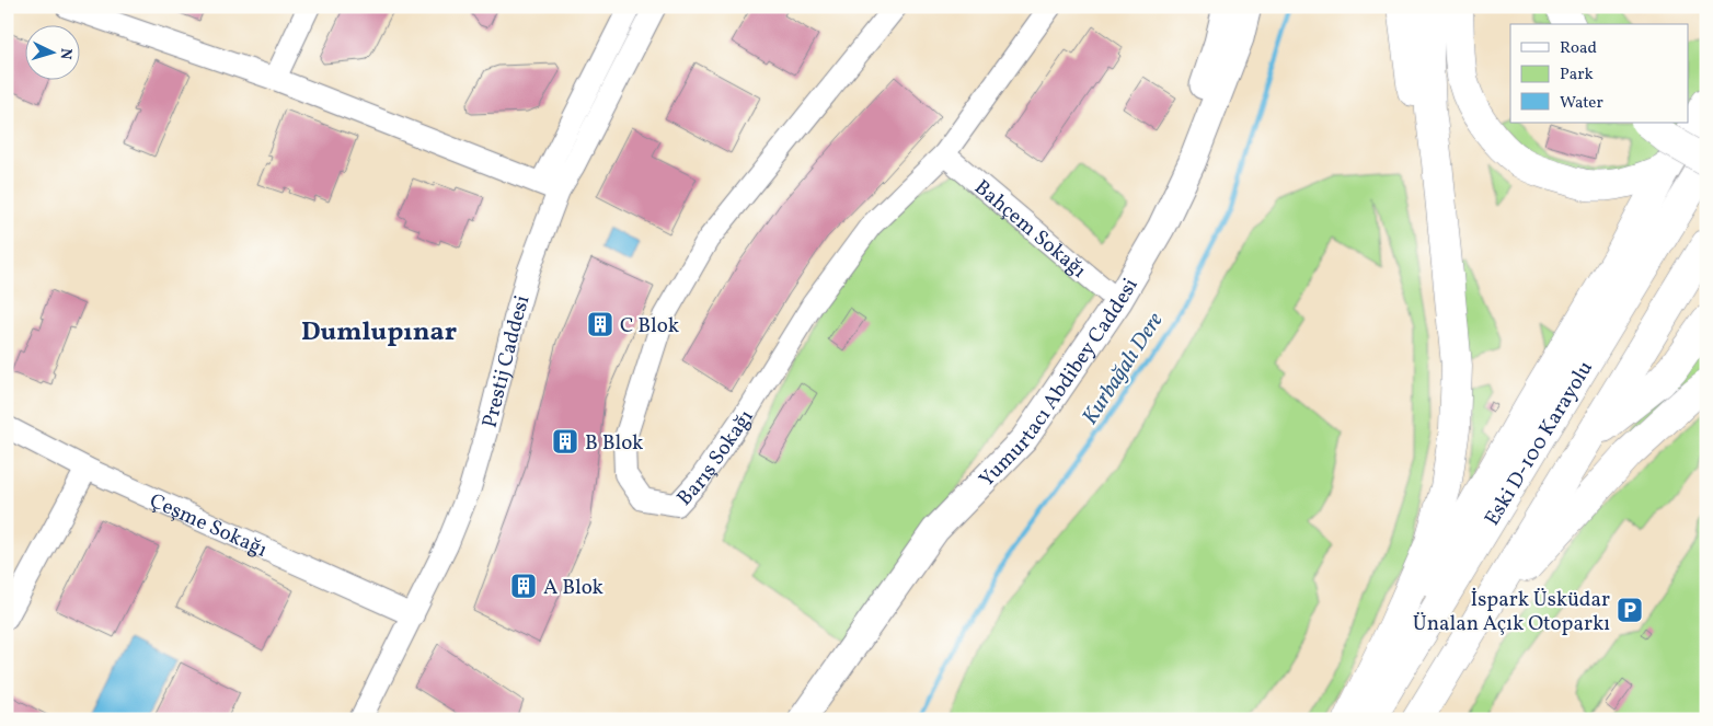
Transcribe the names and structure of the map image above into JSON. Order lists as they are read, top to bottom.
{
  "streets": {
    "highway": ["Eski D-100 Karayolu"],
    "main road": ["Yumurtacı Abdibey Caddesi"],
    "street": [
      "Bahçem Sokağı",
      "Prestij Caddesi",
      "Barış Sokağı",
      "Çeşme Sokağı"
    ]
  },
  "crossings": [
    ["Bahçem Sokağı", "Yumurtacı Abdibey Caddesi"],
    ["Bahçem Sokağı", "Barış Sokağı"],
    ["Prestij Caddesi", "Çeşme Sokağı"]
  ],
  "districts": ["Dumlupınar"],
  "water": ["Kurbağalı Dere"],
  "places": {
    "building": ["C Blok", "B Blok", "A Blok"],
    "parking": ["İspark Üsküdar Ünalan Açık Otoparkı"]
  },
  "legend": ["Road", "Park", "Water"],
  "north": "right"
}
